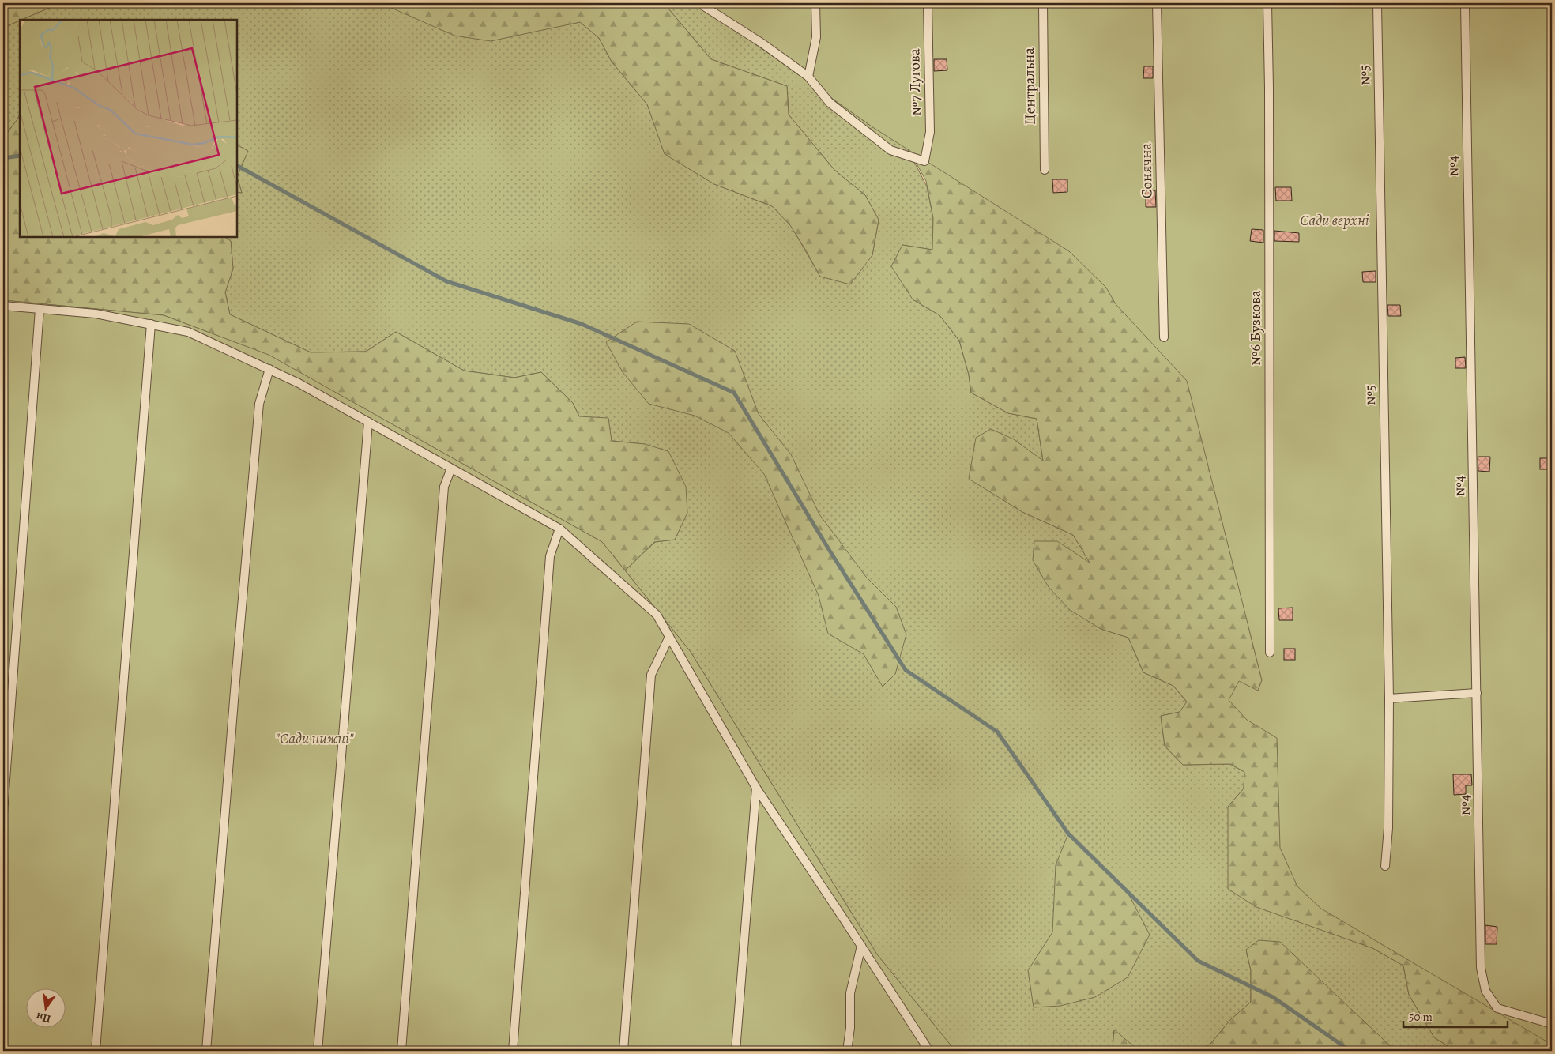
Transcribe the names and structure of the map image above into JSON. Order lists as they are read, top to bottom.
{
  "streets": {
    "lane": [
      "№5",
      "№7 Лугова",
      "Центральна",
      "№4",
      "Сонячна",
      "№6 Бузкова"
    ]
  },
  "parks": ["Сади верхні", "\"Сади нижні\""],
  "scale_bar": "50 m",
  "north": "bottom"
}
